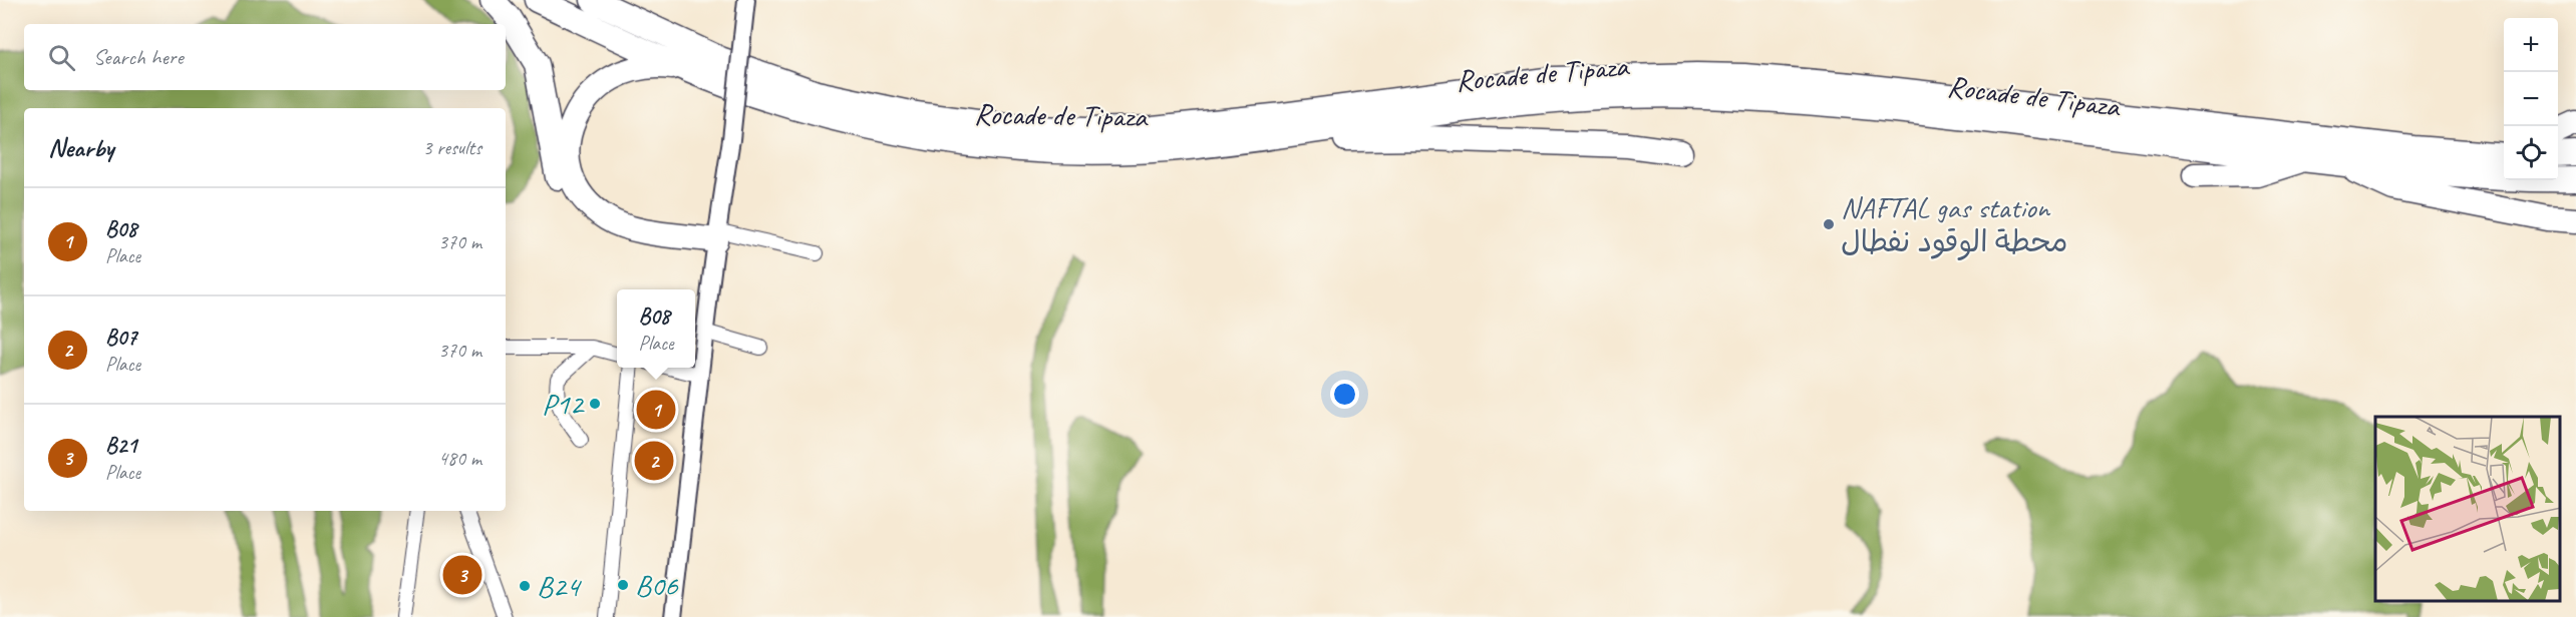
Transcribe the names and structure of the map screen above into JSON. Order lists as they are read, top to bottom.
{
  "streets": {
    "highway": ["Rocade de Tipaza"]
  },
  "places": [
    "NAFTAL gas station محطة الوقود نفطال",
    "P12",
    "B06",
    "B24"
  ],
  "page": {
    "map_buttons": ["+", "−"],
    "search": "Search here",
    "heading": ["Nearby", "3 results"],
    "list": [
      {
        "mark": "1",
        "name": "B08",
        "note": "Place",
        "value": "370 m"
      },
      {
        "mark": "2",
        "name": "B07",
        "note": "Place",
        "value": "370 m"
      },
      {
        "mark": "3",
        "name": "B21",
        "note": "Place",
        "value": "480 m"
      }
    ],
    "popup": ["B08", "Place"],
    "pins": ["1", "2", "3"]
  }
}
